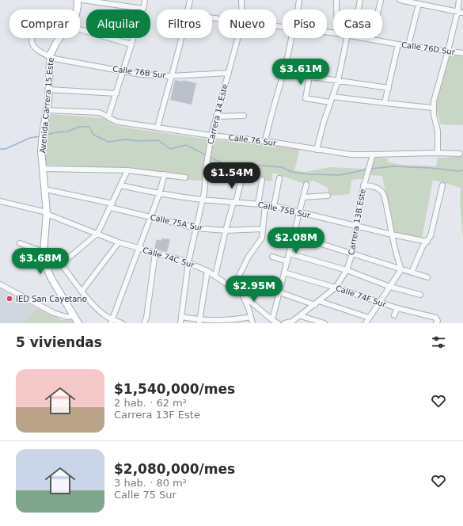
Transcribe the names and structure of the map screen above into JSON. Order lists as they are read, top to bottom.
{
  "streets": {
    "main road": ["Avenida Carrera 15 Este"],
    "street": [
      "Calle 76D Sur",
      "Calle 76B Sur",
      "Carrera 14 Este",
      "Calle 76 Sur",
      "Calle 75B Sur",
      "Carrera 13B Este",
      "Calle 75A Sur",
      "Calle 74C Sur",
      "Calle 74F Sur"
    ]
  },
  "crossings": [
    ["Calle 76B Sur", "Avenida Carrera 15 Este"],
    ["Calle 76B Sur", "Carrera 14 Este"],
    ["Avenida Carrera 15 Este", "Calle 76 Sur"],
    ["Avenida Carrera 15 Este", "Calle 75A Sur"],
    ["Avenida Carrera 15 Este", "Calle 74C Sur"],
    ["Carrera 14 Este", "Calle 76 Sur"],
    ["Carrera 14 Este", "Calle 75B Sur"],
    ["Carrera 14 Este", "Calle 75A Sur"],
    ["Carrera 14 Este", "Calle 74C Sur"],
    ["Calle 76 Sur", "Carrera 13B Este"],
    ["Calle 75B Sur", "Carrera 13B Este"],
    ["Carrera 13B Este", "Calle 74F Sur"]
  ],
  "places": ["IED San Cayetano"],
  "page": {
    "chip": [
      "Comprar",
      "Alquilar",
      "Filtros",
      "Nuevo",
      "Piso",
      "Casa"
    ],
    "price": [
      "$3.61M",
      "$1.54M",
      "$2.08M",
      "$3.68M",
      "$2.95M"
    ],
    "heading": "5 viviendas",
    "list": [
      {
        "name": "$1,540,000/mes",
        "note": "2 hab. · 62 m² · Carrera 13F Este"
      },
      {
        "name": "$2,080,000/mes",
        "note": "3 hab. · 80 m² · Calle 75 Sur"
      }
    ]
  }
}
